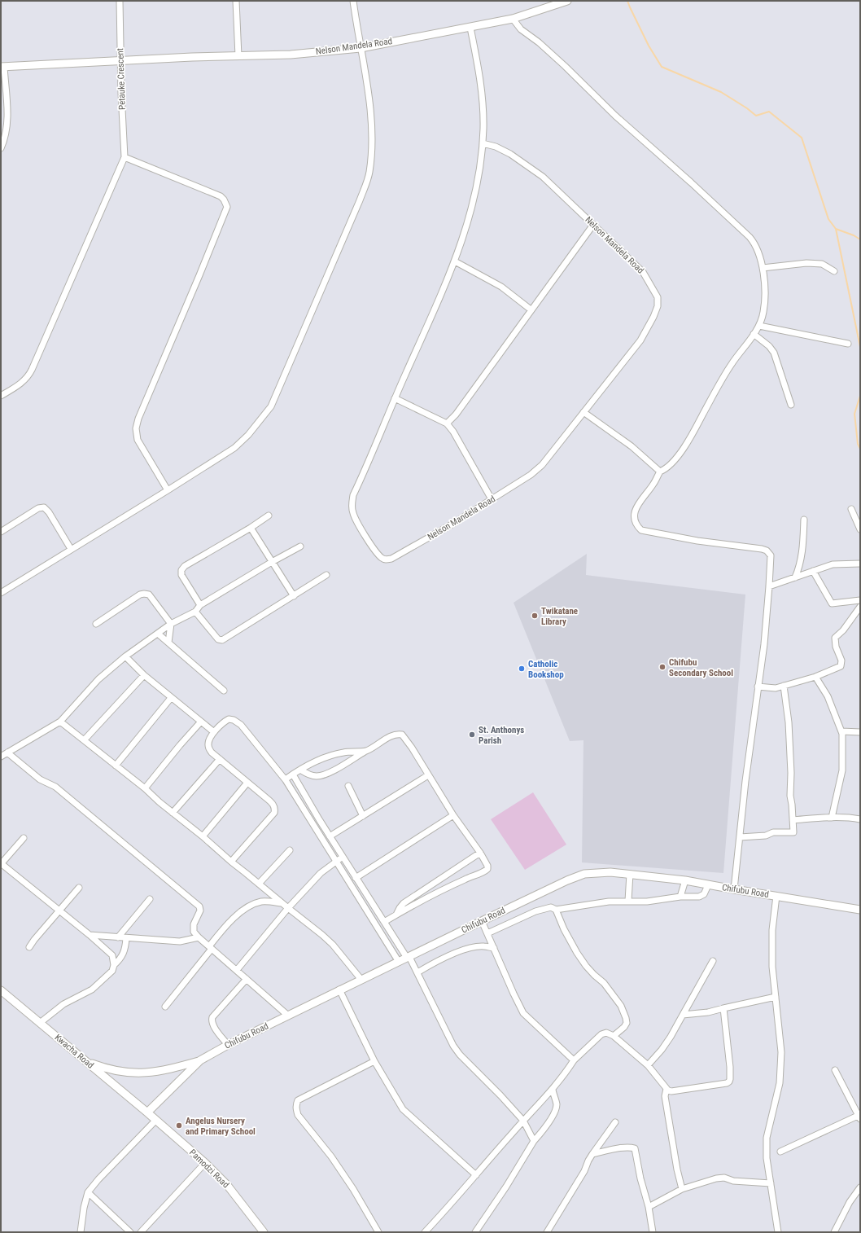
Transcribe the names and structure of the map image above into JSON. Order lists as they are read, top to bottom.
{
  "streets": {
    "main road": [
      "Nelson Mandela Road",
      "Chifubu Road",
      "Kwacha Road",
      "Pamodzi Road"
    ],
    "street": ["Petauke Crescent"]
  },
  "crossings": [
    ["Nelson Mandela Road", "Petauke Crescent"],
    ["Chifubu Road", "Kwacha Road"],
    ["Chifubu Road", "Pamodzi Road"],
    ["Kwacha Road", "Pamodzi Road"]
  ],
  "places": [
    "Twikatane Library",
    "Chifubu Secondary School",
    "Catholic Bookshop",
    "St. Anthonys Parish",
    "Angelus Nursery and Primary School"
  ]
}
